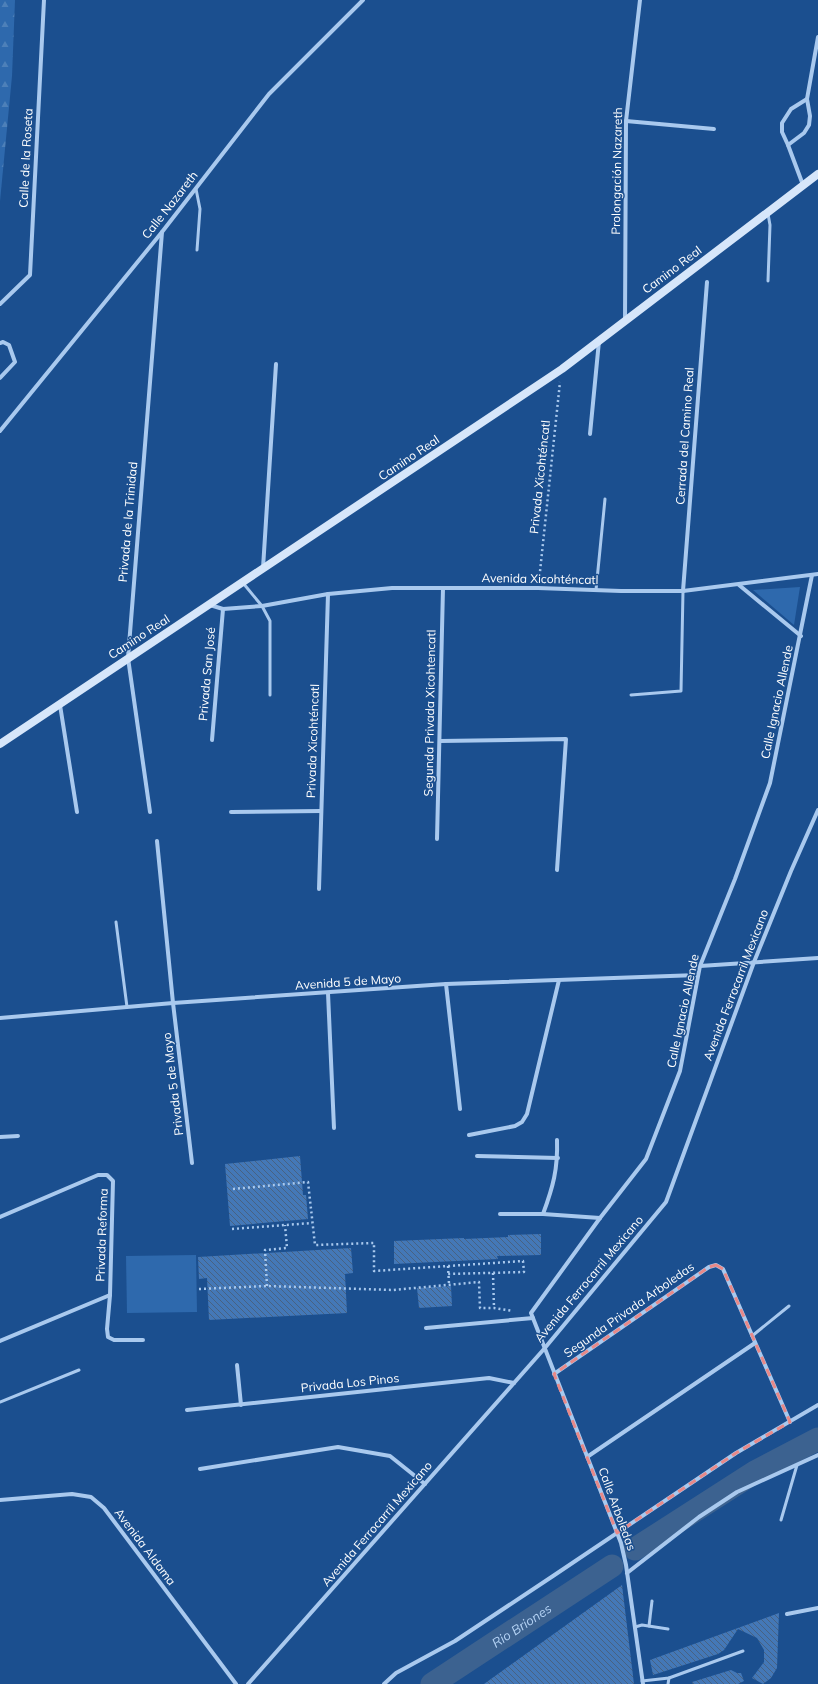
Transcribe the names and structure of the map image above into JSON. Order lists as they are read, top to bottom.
{
  "streets": {
    "main road": ["Camino Real"],
    "street": [
      "Calle de la Roseta",
      "Prolongación Nazareth",
      "Calle Nazareth",
      "Cerrada del Camino Real",
      "Privada Xicohténcatl",
      "Privada de la Trinidad",
      "Avenida Xicohténcatl",
      "Privada San José",
      "Calle Ignacio Allende",
      "Segunda Privada Xicohtencatl",
      "Avenida 5 de Mayo",
      "Avenida Ferrocarril Mexicano",
      "Privada 5 de Mayo",
      "Privada Reforma",
      "Segunda Privada Arboledas",
      "Privada Los Pinos",
      "Calle Arboledas",
      "Avenida Aldama"
    ]
  },
  "crossings": [
    ["Prolongación Nazareth", "Camino Real"],
    ["Calle Nazareth", "Privada de la Trinidad"],
    ["Camino Real", "Privada Xicohténcatl"],
    ["Camino Real", "Privada de la Trinidad"],
    ["Camino Real", "Avenida Xicohténcatl"],
    ["Cerrada del Camino Real", "Avenida Xicohténcatl"],
    ["Privada Xicohténcatl", "Avenida Xicohténcatl"],
    ["Avenida Xicohténcatl", "Privada San José"],
    ["Avenida Xicohténcatl", "Calle Ignacio Allende"],
    ["Avenida Xicohténcatl", "Segunda Privada Xicohtencatl"],
    ["Calle Ignacio Allende", "Avenida 5 de Mayo"],
    ["Avenida 5 de Mayo", "Privada 5 de Mayo"],
    ["Avenida Ferrocarril Mexicano", "Privada Los Pinos"],
    ["Avenida Ferrocarril Mexicano", "Calle Arboledas"],
    ["Segunda Privada Arboledas", "Calle Arboledas"]
  ],
  "water": ["Rio Briones"]
}
